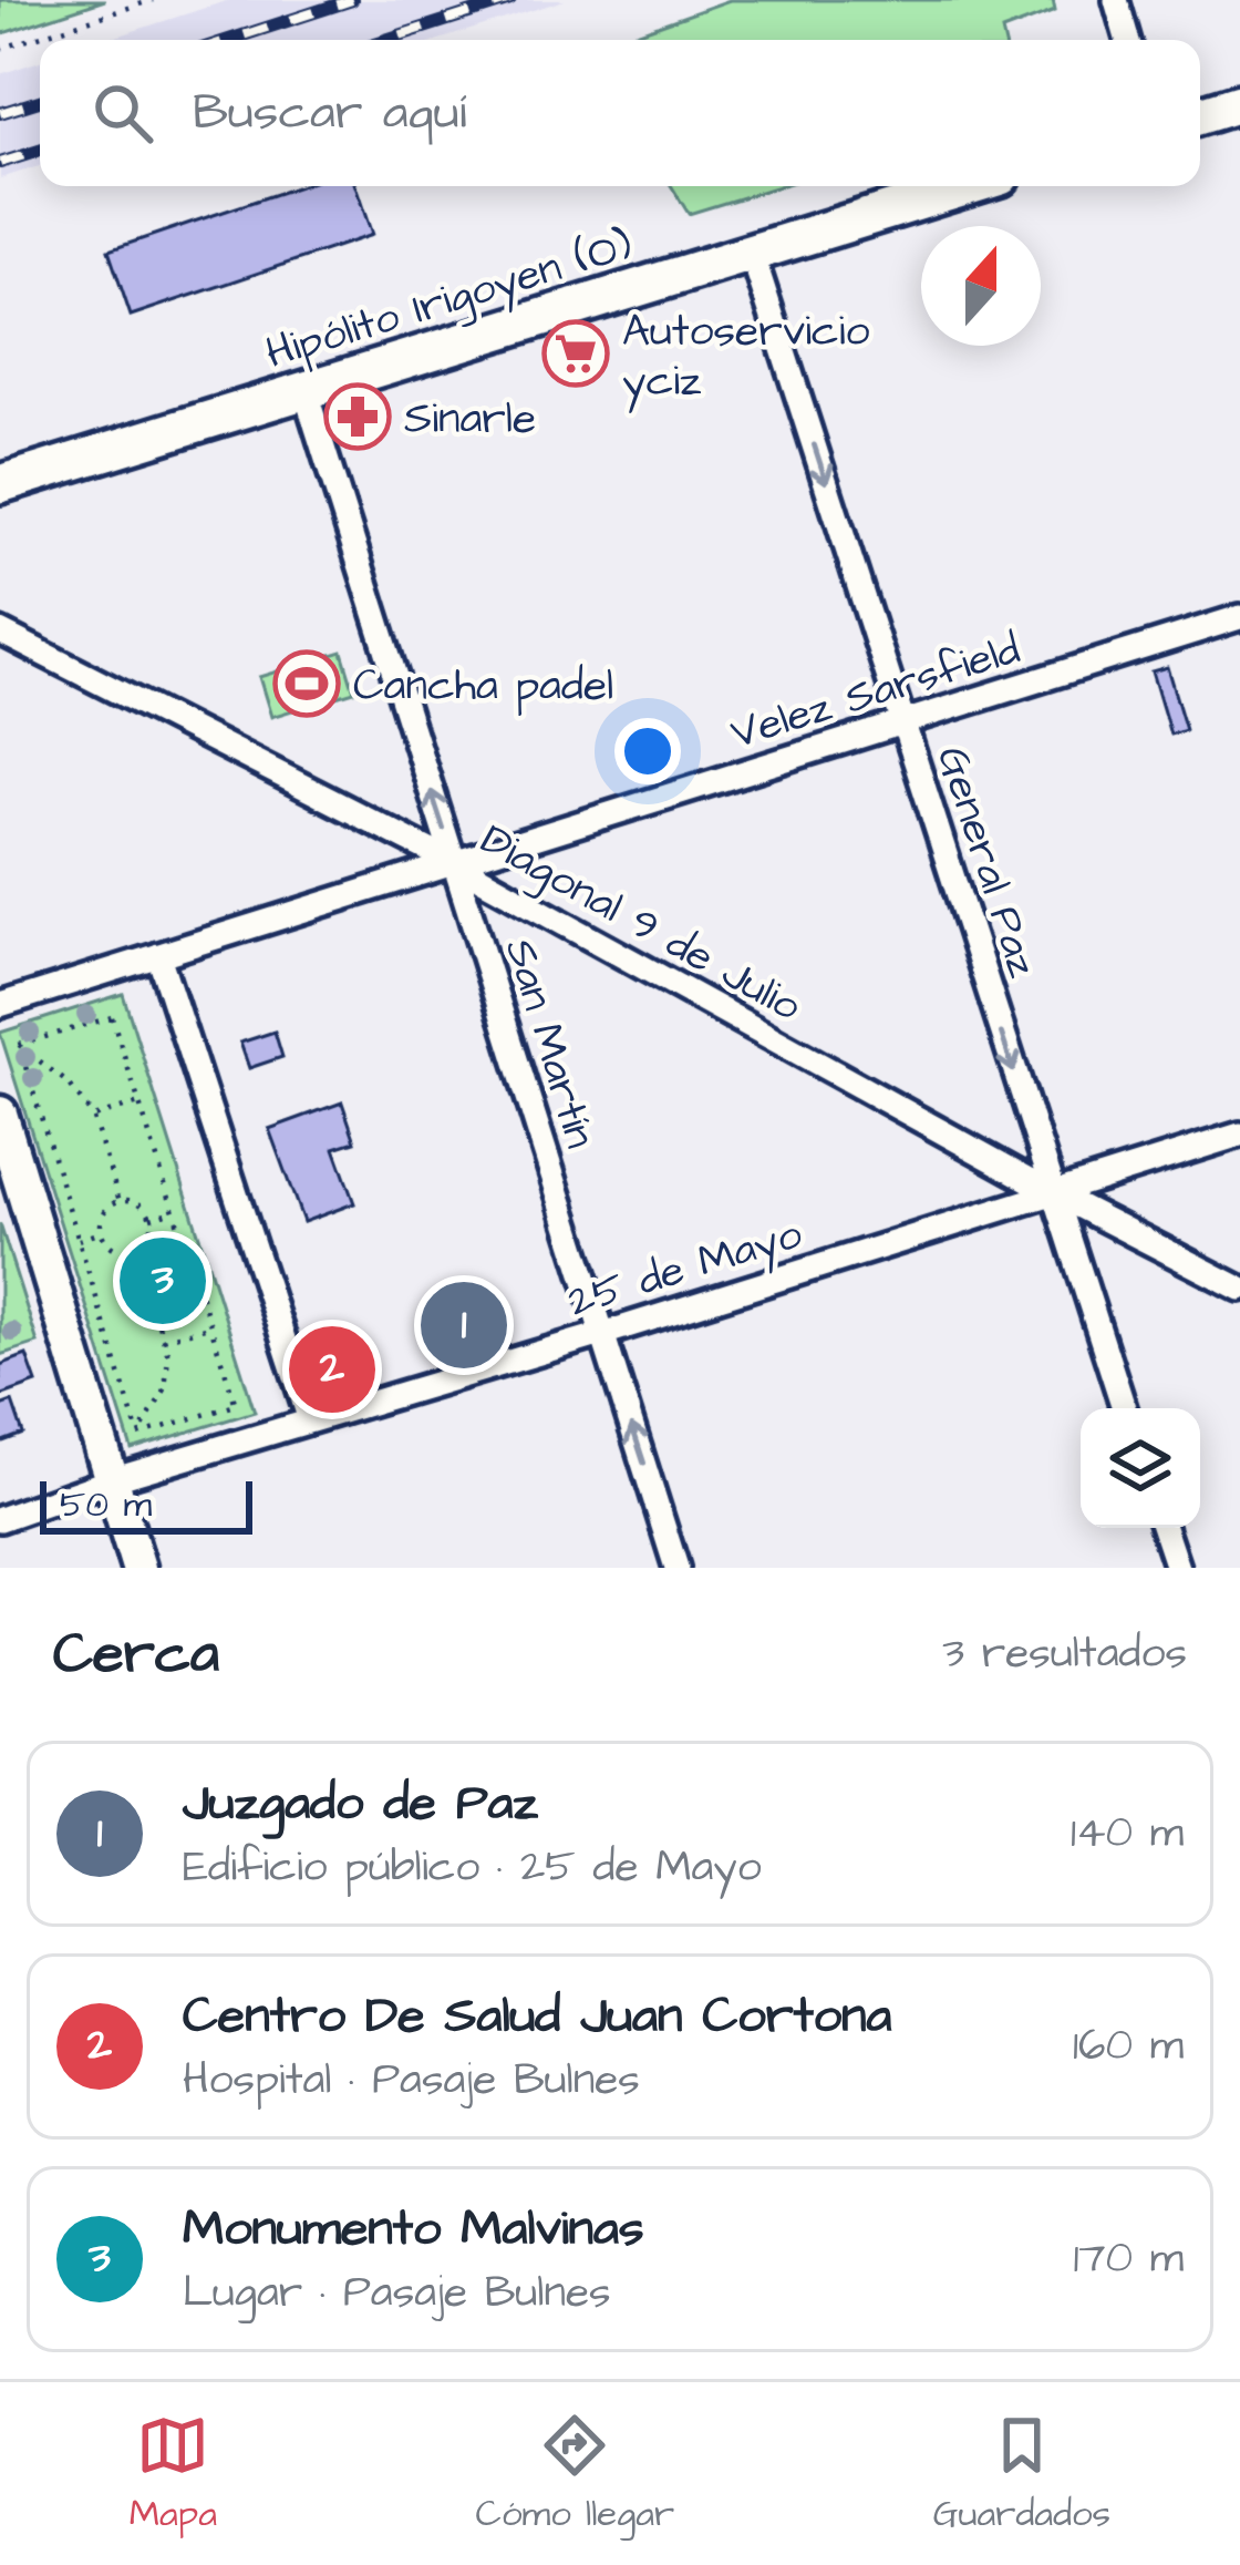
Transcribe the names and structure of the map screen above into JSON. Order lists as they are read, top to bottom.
{
  "streets": {
    "highway": ["Hipólito Irigoyen (O)"],
    "street": [
      "Velez Sarsfield",
      "General Paz",
      "Diagonal 9 de Julio",
      "San Martín",
      "25 de Mayo"
    ]
  },
  "crossings": [
    ["Hipólito Irigoyen (O)", "General Paz"],
    ["Hipólito Irigoyen (O)", "San Martín"],
    ["Velez Sarsfield", "General Paz"],
    ["Velez Sarsfield", "Diagonal 9 de Julio"],
    ["Velez Sarsfield", "San Martín"],
    ["General Paz", "Diagonal 9 de Julio"],
    ["General Paz", "25 de Mayo"],
    ["Diagonal 9 de Julio", "San Martín"],
    ["Diagonal 9 de Julio", "25 de Mayo"],
    ["San Martín", "25 de Mayo"]
  ],
  "one_way": ["General Paz", "San Martín"],
  "places": {
    "supermarket": ["Autoservicio yciz"],
    "pharmacy": ["Sinarle"],
    "sports": ["Cancha padel"]
  },
  "scale_bar": "50 m",
  "north": "top",
  "page": {
    "search": "Buscar aquí",
    "pins": ["3", "1", "2"],
    "scale": "50 m",
    "heading": ["Cerca", "3 resultados"],
    "list": [
      {
        "mark": "1",
        "name": "Juzgado de Paz",
        "note": "Edificio público · 25 de Mayo",
        "value": "140 m"
      },
      {
        "mark": "2",
        "name": "Centro De Salud Juan Cortona",
        "note": "Hospital · Pasaje Bulnes",
        "value": "160 m"
      },
      {
        "mark": "3",
        "name": "Monumento Malvinas",
        "note": "Lugar · Pasaje Bulnes",
        "value": "170 m"
      }
    ],
    "nav": ["Mapa", "Cómo llegar", "Guardados"]
  }
}
